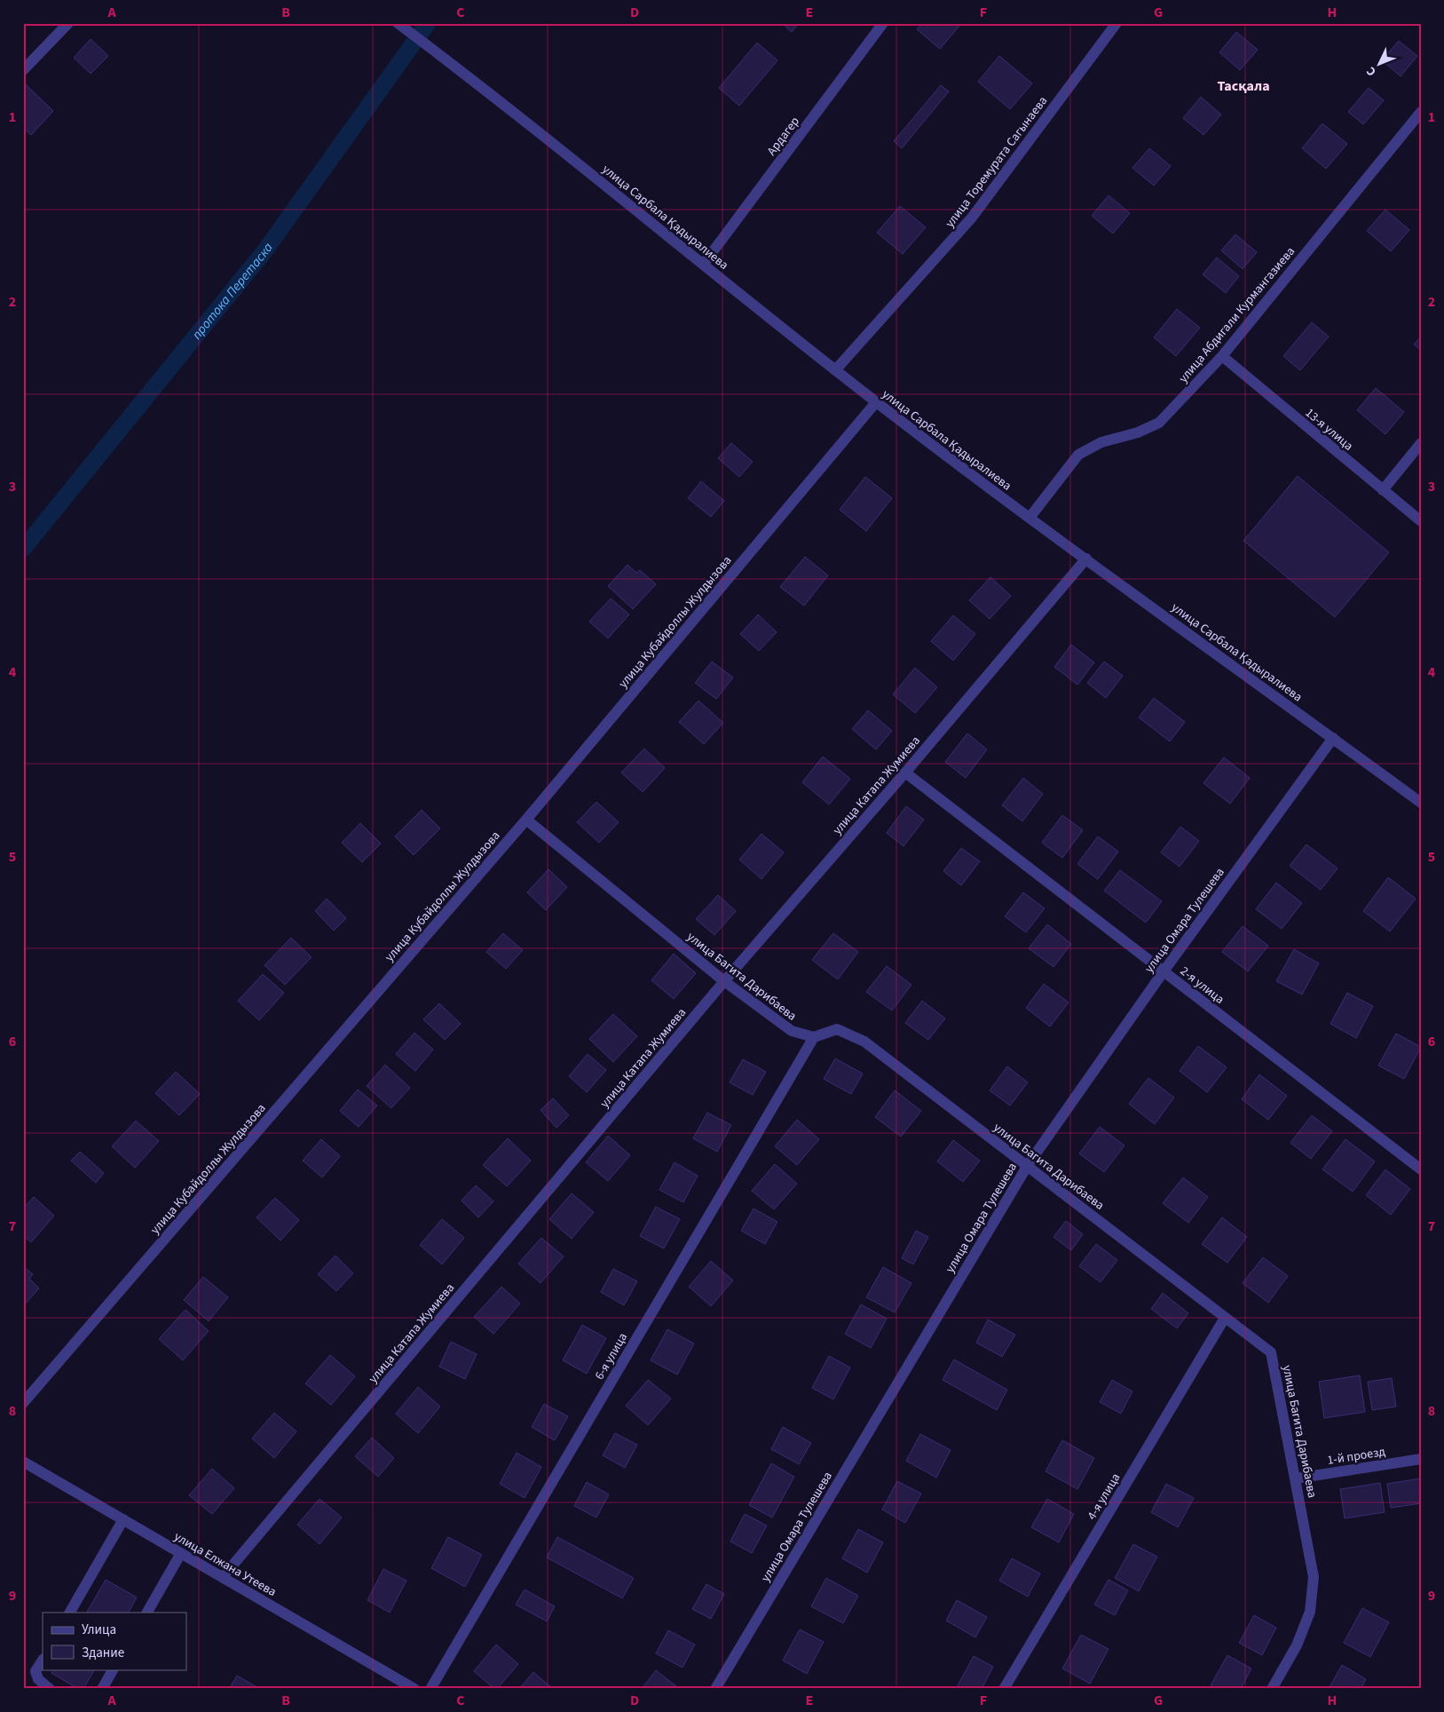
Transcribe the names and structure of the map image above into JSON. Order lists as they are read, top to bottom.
{
  "streets": {
    "street": [
      "Ардагер",
      "улица Торемурата Сагынаева",
      "улица Сарбала Қадыралиева",
      "улица Абдигали Курмангазиева",
      "13-я улица",
      "улица Кубайдоллы Жулдызова",
      "улица Катапа Жумиева",
      "улица Омара Тулешева",
      "улица Багита Дарибаева",
      "2-я улица",
      "6-я улица",
      "1-й проезд",
      "4-я улица",
      "улица Елжана Утеева"
    ]
  },
  "crossings": [
    ["Ардагер", "улица Сарбала Қадыралиева"],
    ["улица Торемурата Сагынаева", "улица Сарбала Қадыралиева"],
    ["улица Сарбала Қадыралиева", "улица Абдигали Курмангазиева"],
    ["улица Сарбала Қадыралиева", "улица Кубайдоллы Жулдызова"],
    ["улица Сарбала Қадыралиева", "улица Катапа Жумиева"],
    ["улица Сарбала Қадыралиева", "улица Омара Тулешева"],
    ["улица Абдигали Курмангазиева", "13-я улица"],
    ["улица Кубайдоллы Жулдызова", "улица Багита Дарибаева"],
    ["улица Катапа Жумиева", "улица Багита Дарибаева"],
    ["улица Катапа Жумиева", "2-я улица"],
    ["улица Катапа Жумиева", "улица Елжана Утеева"],
    ["улица Омара Тулешева", "улица Багита Дарибаева"],
    ["улица Омара Тулешева", "2-я улица"],
    ["улица Багита Дарибаева", "6-я улица"],
    ["улица Багита Дарибаева", "1-й проезд"],
    ["улица Багита Дарибаева", "4-я улица"]
  ],
  "districts": ["Тасқала"],
  "water": ["протока Перетаска"],
  "legend": ["Улица", "Здание"],
  "north": "bottom left",
  "grid": {
    "columns": [
      "A",
      "B",
      "C",
      "D",
      "E",
      "F",
      "G",
      "H"
    ],
    "rows": [
      "1",
      "2",
      "3",
      "4",
      "5",
      "6",
      "7",
      "8",
      "9"
    ]
  }
}
